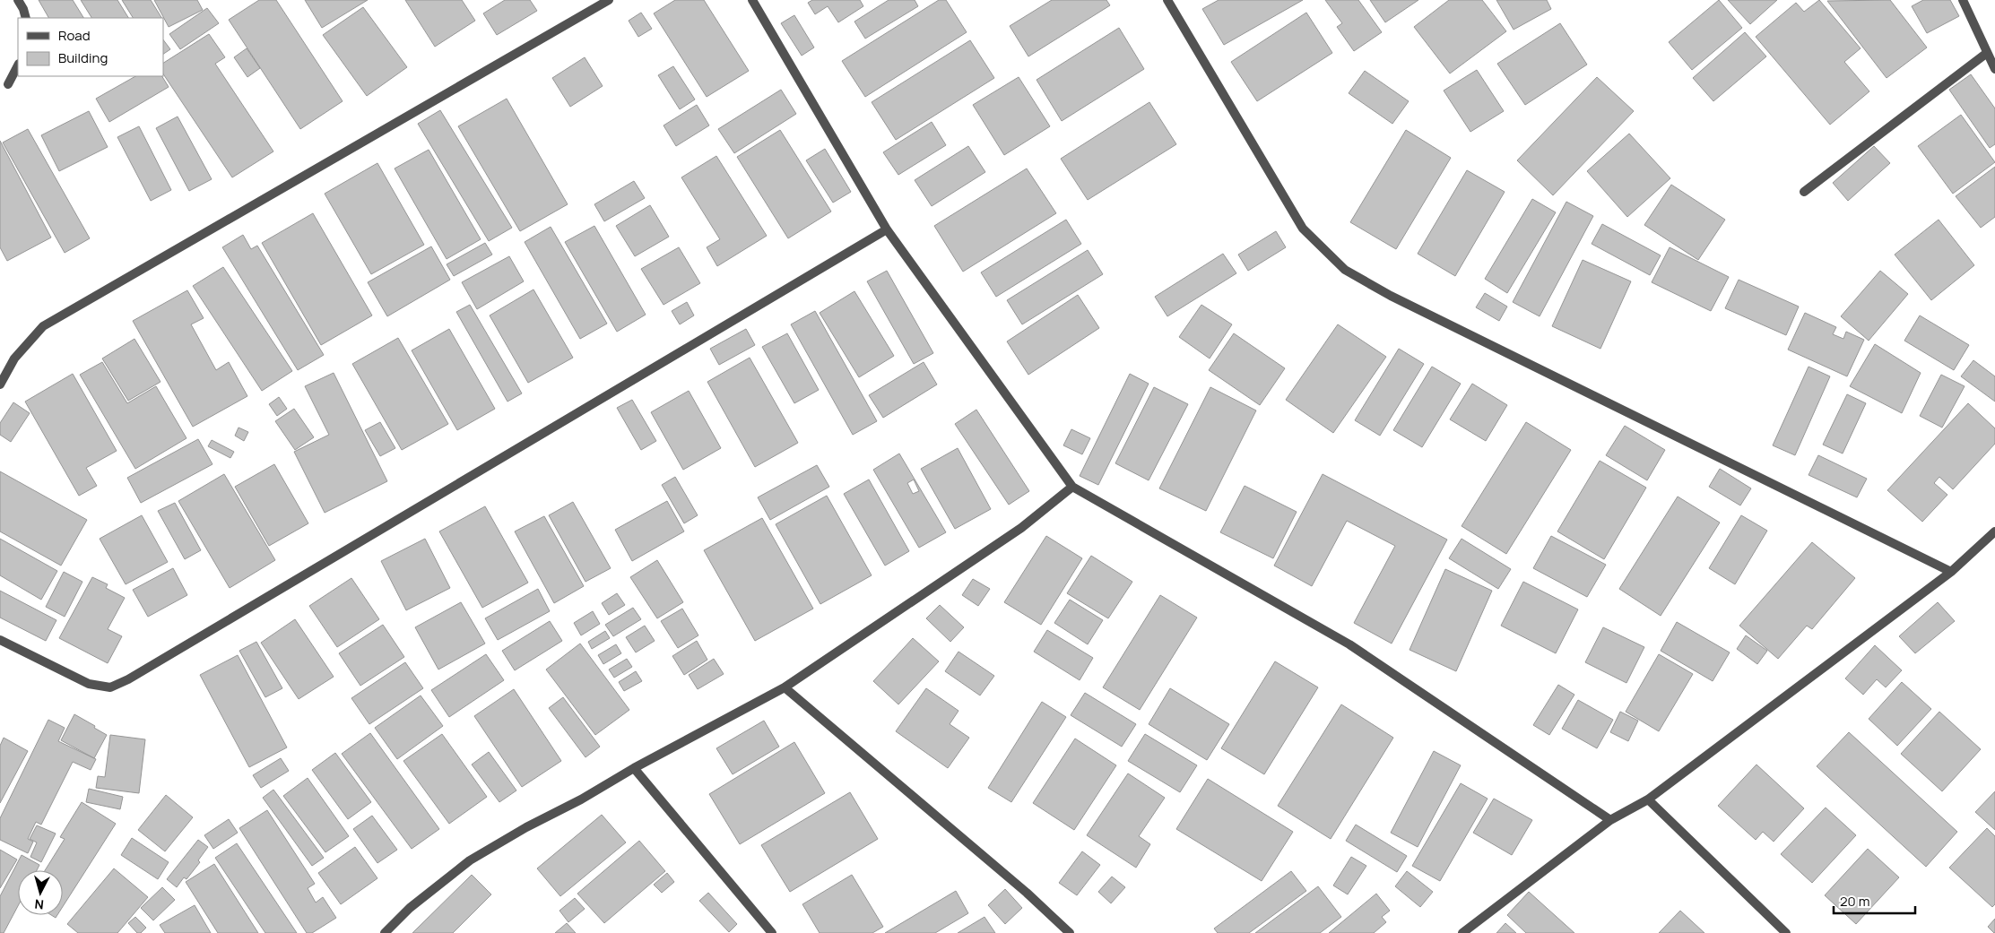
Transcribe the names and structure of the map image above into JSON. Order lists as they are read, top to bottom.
{
  "legend": ["Road", "Building"],
  "scale_bar": "20 m",
  "north": "bottom"
}
